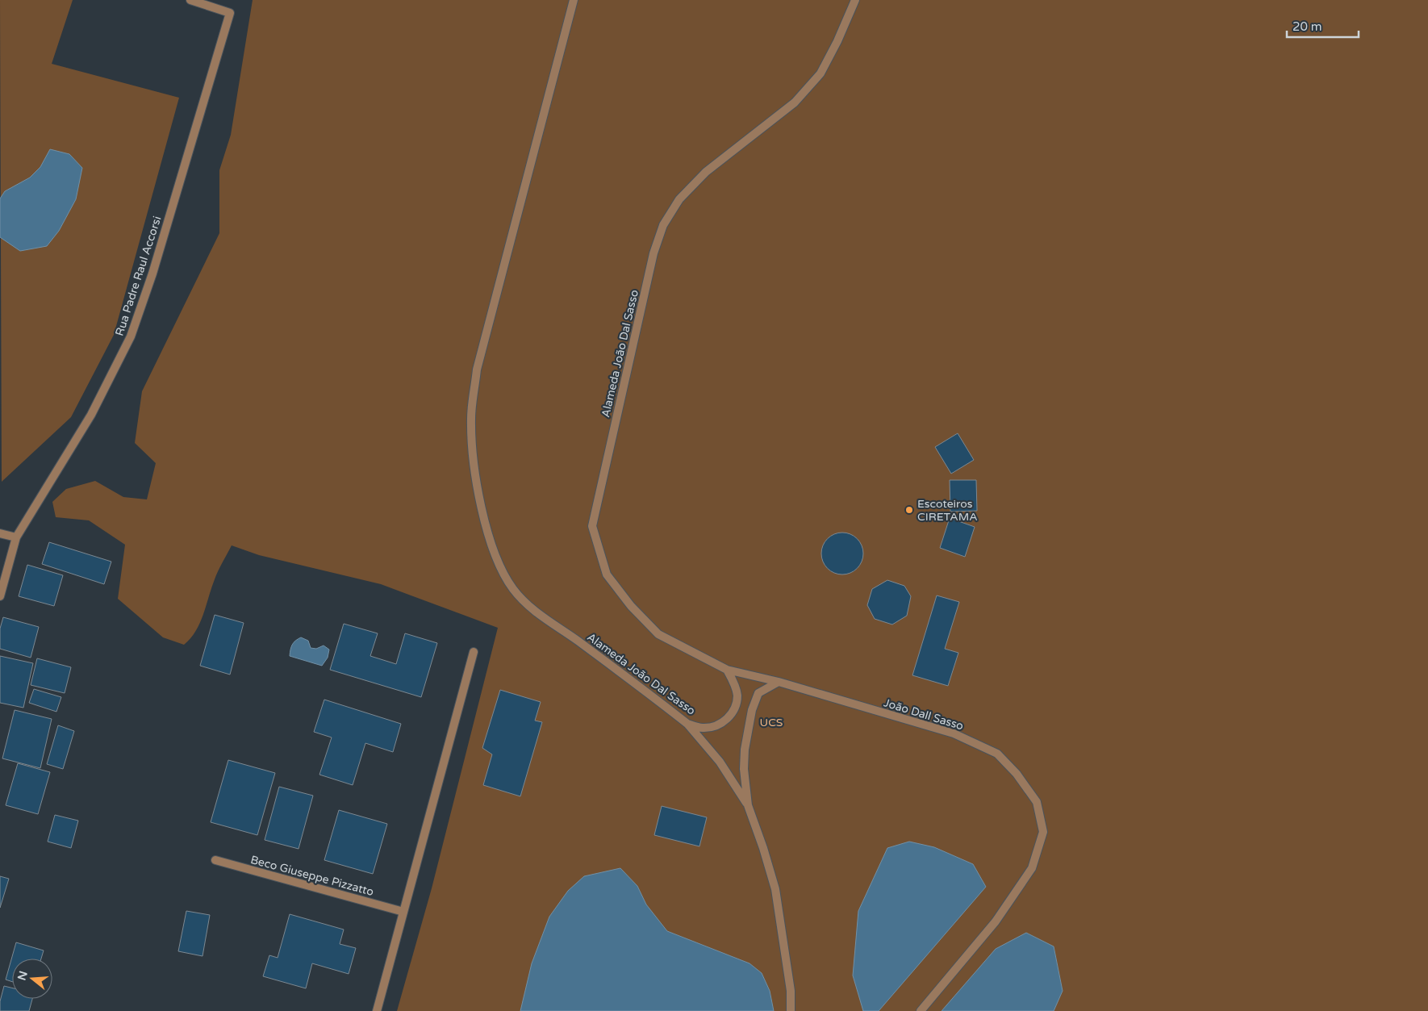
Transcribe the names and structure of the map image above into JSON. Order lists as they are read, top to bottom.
{
  "streets": {
    "street": [
      "Rua Padre Raul Accorsi",
      "Alameda João Dal Sasso",
      "João Dall Sasso",
      "Beco Giuseppe Pizzatto"
    ]
  },
  "crossings": [
    ["Alameda João Dal Sasso", "João Dall Sasso"]
  ],
  "parks": ["UCS"],
  "places": ["Escoteiros CIRETAMA"],
  "scale_bar": "20 m",
  "north": "left"
}
